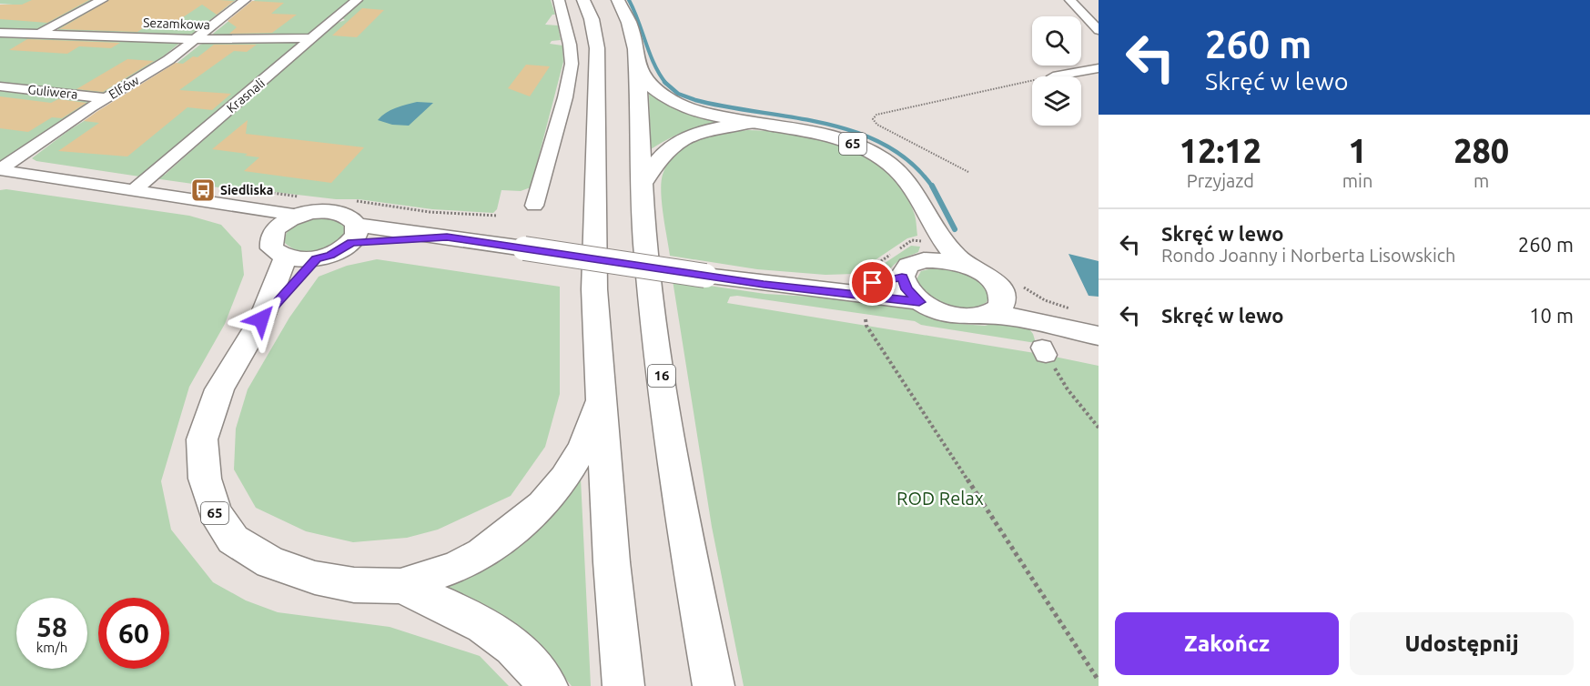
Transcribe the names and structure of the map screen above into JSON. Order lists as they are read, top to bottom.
{
  "streets": {
    "main road": ["65", "16"],
    "street": [
      "Sezamkowa",
      "Elfów",
      "Guliwera",
      "Krasnali"
    ]
  },
  "crossings": [
    ["Sezamkowa", "Elfów"],
    ["Sezamkowa", "Krasnali"],
    ["Elfów", "Guliwera"],
    ["65", "16"]
  ],
  "parks": ["ROD Relax"],
  "places": {
    "bus stop": ["Siedliska"]
  },
  "page": {
    "turn": ["260 m", "Skręć w lewo"],
    "eta": [
      "12:12",
      "Przyjazd",
      "1",
      "min",
      "280",
      "m"
    ],
    "list": [
      {
        "name": "Skręć w lewo",
        "note": "Rondo Joanny i Norberta Lisowskich",
        "value": "260 m"
      },
      {
        "name": "Skręć w lewo",
        "value": "10 m"
      }
    ],
    "speed": "58 km/h",
    "limit": "60",
    "buttons": ["Zakończ", "Udostępnij"]
  }
}
